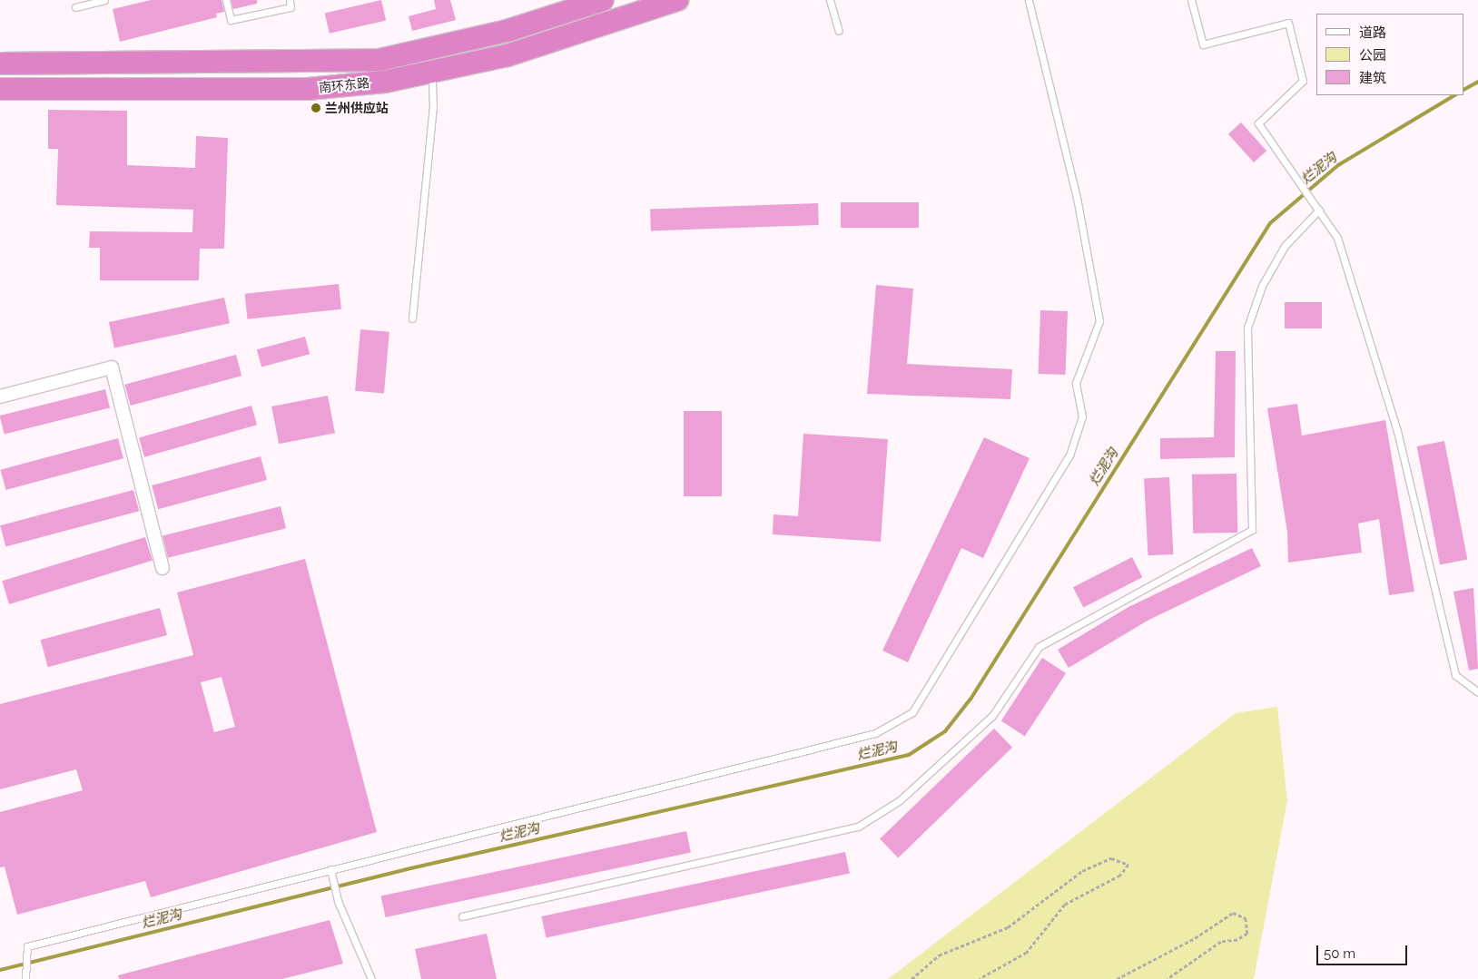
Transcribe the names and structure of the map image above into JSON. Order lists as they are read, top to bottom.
{
  "streets": {
    "highway": ["南环东路"]
  },
  "water": ["烂泥沟"],
  "places": ["兰州供应站"],
  "legend": ["道路", "公园", "建筑"],
  "scale_bar": "50 m"
}
